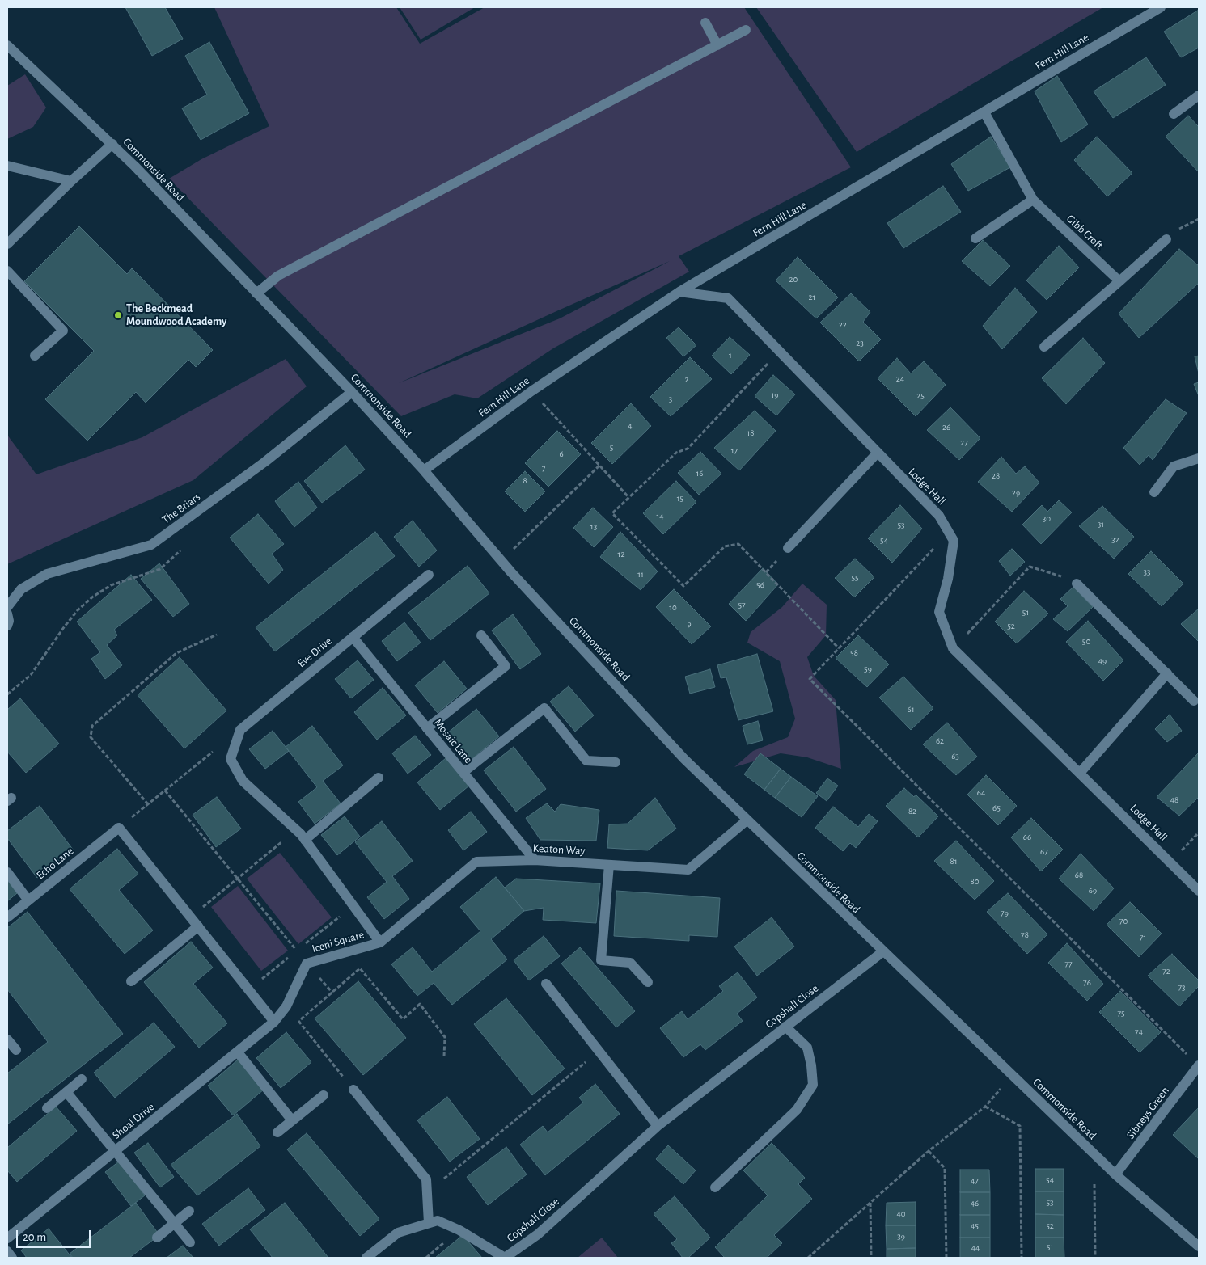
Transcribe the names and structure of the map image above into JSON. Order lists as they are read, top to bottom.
{
  "streets": {
    "street": [
      "Fern Hill Lane",
      "Commonside Road",
      "Gibb Croft",
      "Lodge Hall",
      "The Briars",
      "Eve Drive",
      "Mosaic Lane",
      "Keaton Way",
      "Echo Lane",
      "Iceni Square",
      "Copshall Close",
      "Sibneys Green",
      "Shoal Drive"
    ]
  },
  "crossings": [
    ["Fern Hill Lane", "Commonside Road"],
    ["Fern Hill Lane", "Gibb Croft"],
    ["Fern Hill Lane", "Lodge Hall"],
    ["Commonside Road", "The Briars"],
    ["Commonside Road", "Keaton Way"],
    ["Commonside Road", "Copshall Close"],
    ["Commonside Road", "Sibneys Green"],
    ["Eve Drive", "Mosaic Lane"],
    ["Eve Drive", "Iceni Square"],
    ["Mosaic Lane", "Keaton Way"],
    ["Keaton Way", "Iceni Square"],
    ["Iceni Square", "Shoal Drive"]
  ],
  "places": ["The Beckmead Moundwood Academy"],
  "house_numbers": [
    "20",
    "21",
    "22",
    "23",
    "1",
    "24",
    "2",
    "19",
    "25",
    "3",
    "4",
    "26",
    "18",
    "27",
    "5",
    "17",
    "6",
    "7",
    "16",
    "28",
    "8",
    "29",
    "15",
    "14",
    "30",
    "31",
    "53",
    "13",
    "32",
    "54",
    "12",
    "33",
    "11",
    "55",
    "56",
    "57",
    "10",
    "51",
    "9",
    "52",
    "50",
    "58",
    "49",
    "59",
    "61",
    "62",
    "63",
    "64",
    "48",
    "65",
    "82",
    "66",
    "67",
    "81",
    "68",
    "80",
    "69",
    "79",
    "70",
    "78",
    "71",
    "77",
    "72",
    "76",
    "73",
    "75",
    "74",
    "54",
    "47",
    "53",
    "46",
    "40",
    "45",
    "52",
    "39",
    "51",
    "44"
  ],
  "scale_bar": "20 m"
}
